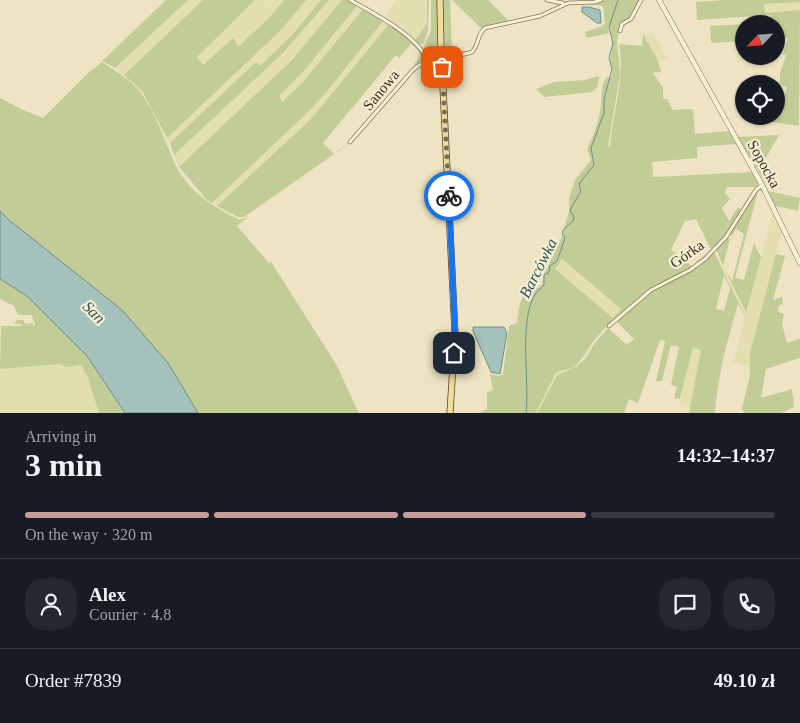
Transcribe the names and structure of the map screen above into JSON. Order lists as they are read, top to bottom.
{
  "streets": {
    "street": ["Sanowa", "Sopocka", "Górka"]
  },
  "crossings": [
    ["Sopocka", "Górka"]
  ],
  "water": ["Barcówka", "San"],
  "north": "bottom left",
  "page": {
    "heading": ["3 min", "Arriving in", "14:32–14:37"],
    "panel": [
      "Alex",
      "Courier · 4.8",
      "Order #7839",
      "49.10 zł"
    ],
    "bar": "On the way · 320 m"
  }
}
